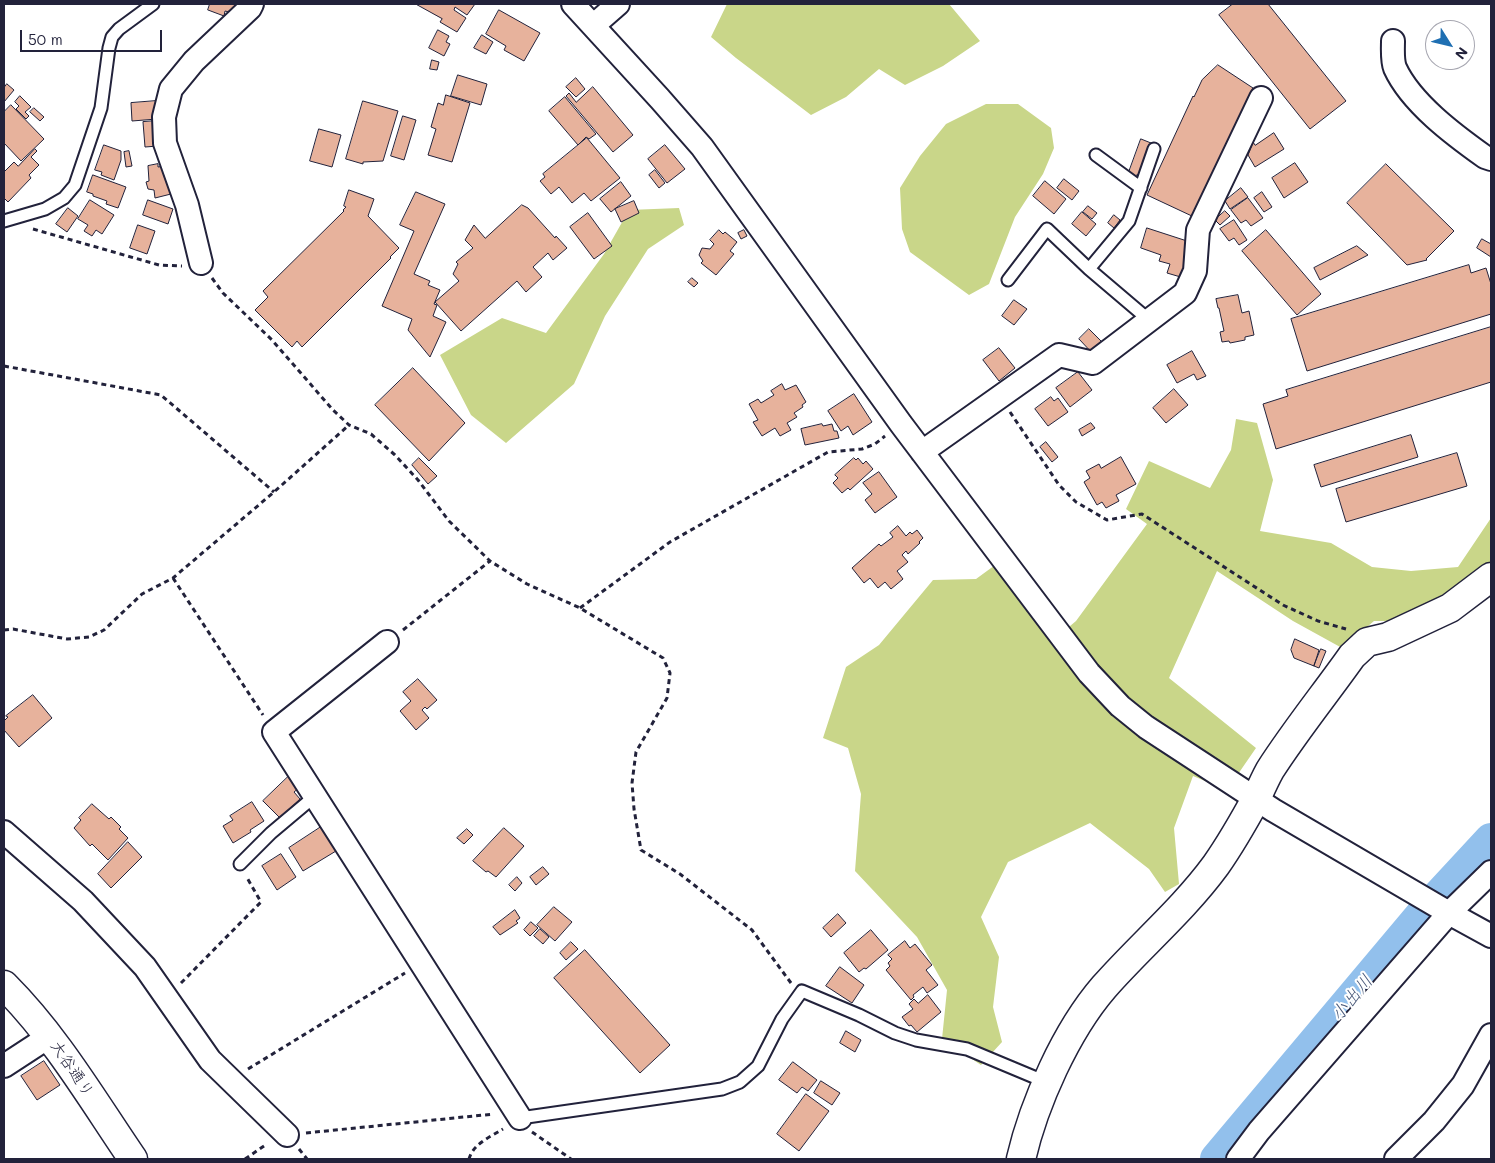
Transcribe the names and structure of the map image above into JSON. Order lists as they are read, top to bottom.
{
  "streets": {
    "street": ["大谷通り"]
  },
  "water": ["小出川"],
  "scale_bar": "50 m",
  "north": "bottom right"
}
